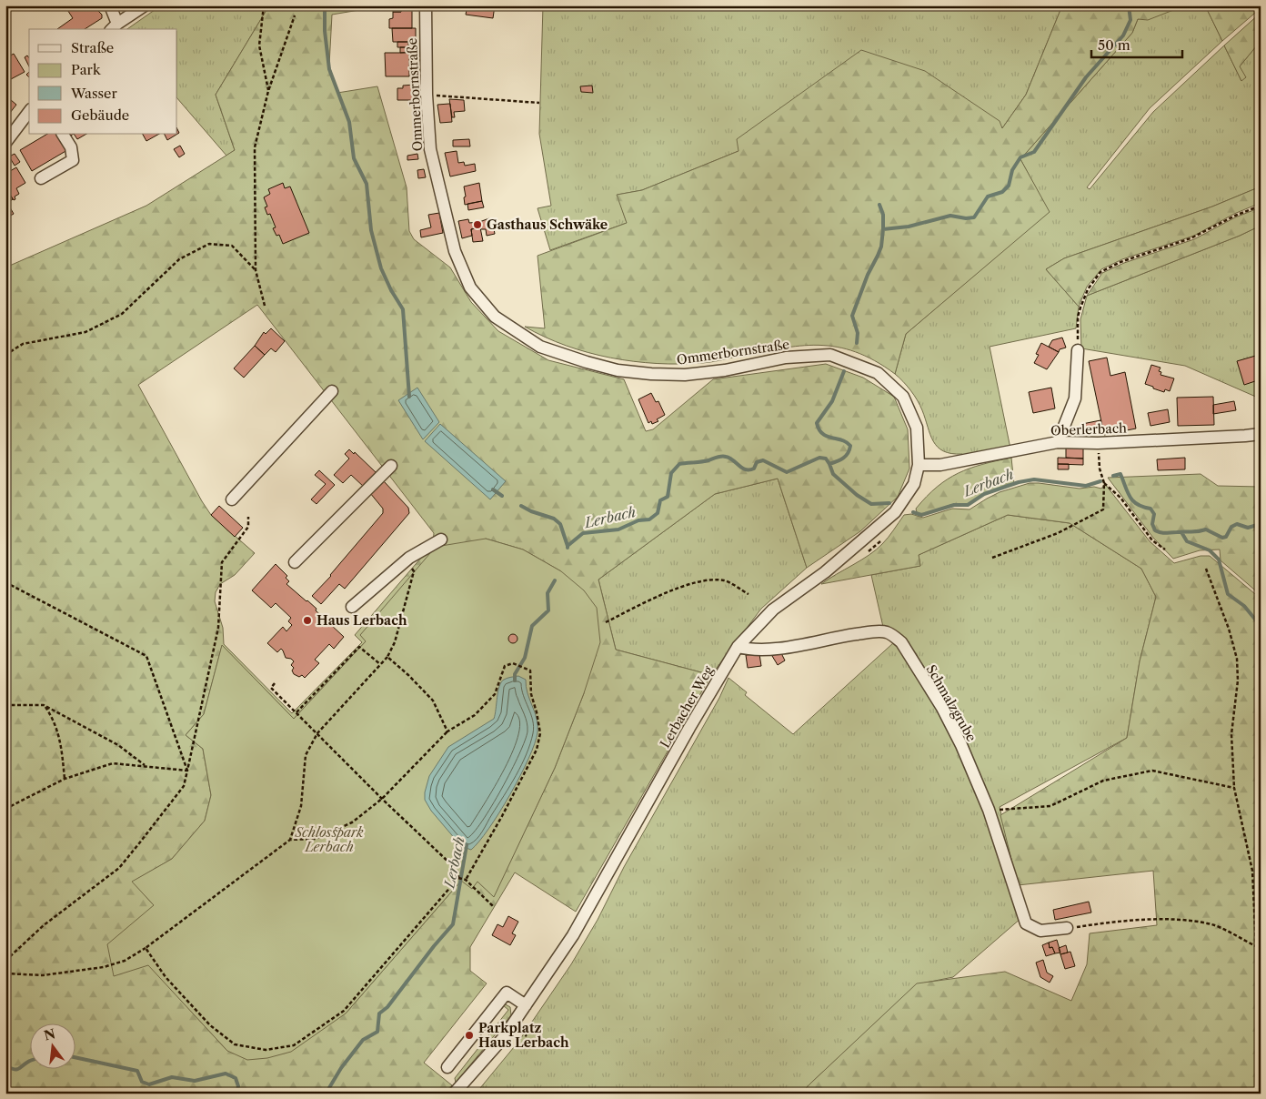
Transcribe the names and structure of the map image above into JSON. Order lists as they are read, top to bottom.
{
  "streets": {
    "street": [
      "Ommerbornstraße",
      "Oberlerbach",
      "Schmalzgrube",
      "Lerbacher Weg"
    ]
  },
  "crossings": [
    ["Ommerbornstraße", "Oberlerbach"],
    ["Ommerbornstraße", "Lerbacher Weg"],
    ["Oberlerbach", "Lerbacher Weg"],
    ["Schmalzgrube", "Lerbacher Weg"]
  ],
  "water": ["Lerbach"],
  "parks": ["Schlosspark Lerbach"],
  "places": ["Gasthaus Schwäke", "Haus Lerbach", "Parkplatz Haus Lerbach"],
  "legend": [
    "Straße",
    "Park",
    "Wasser",
    "Gebäude"
  ],
  "scale_bar": "50 m",
  "north": "top"
}
